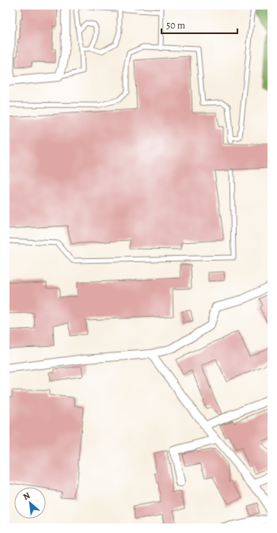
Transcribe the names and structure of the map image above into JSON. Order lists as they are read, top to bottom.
{
  "scale_bar": "50 m",
  "north": "top left"
}
